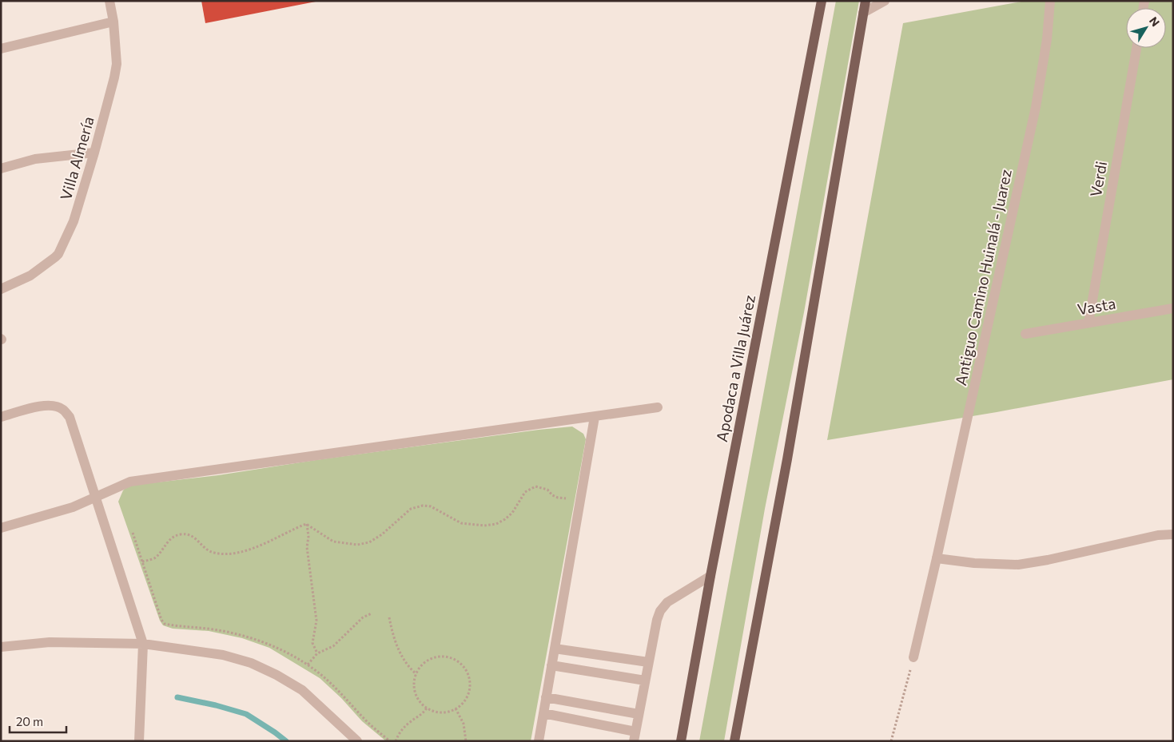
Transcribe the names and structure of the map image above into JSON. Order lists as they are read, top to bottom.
{
  "streets": {
    "main road": ["Apodaca a Villa Juárez"],
    "street": [
      "Villa Almería",
      "Verdi",
      "Antiguo Camino Huinalá - Juarez",
      "Vasta"
    ]
  },
  "crossings": [
    ["Verdi", "Vasta"]
  ],
  "scale_bar": "20 m",
  "north": "top right"
}
